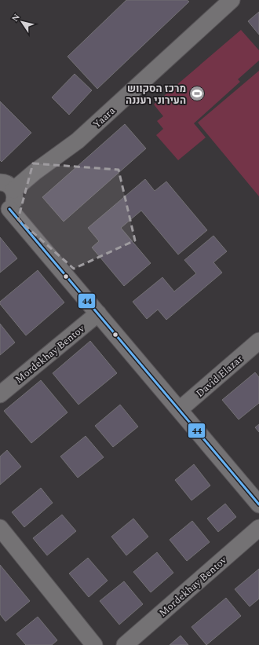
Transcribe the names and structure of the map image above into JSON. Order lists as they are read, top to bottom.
{
  "streets": {
    "street": ["Yaara", "Mordekhay Bentov", "David Elazar"]
  },
  "places": {
    "sports": ["מרכז הסקווש העירוני רעננה"]
  },
  "lines": ["transit line 44"],
  "north": "top left"
}
